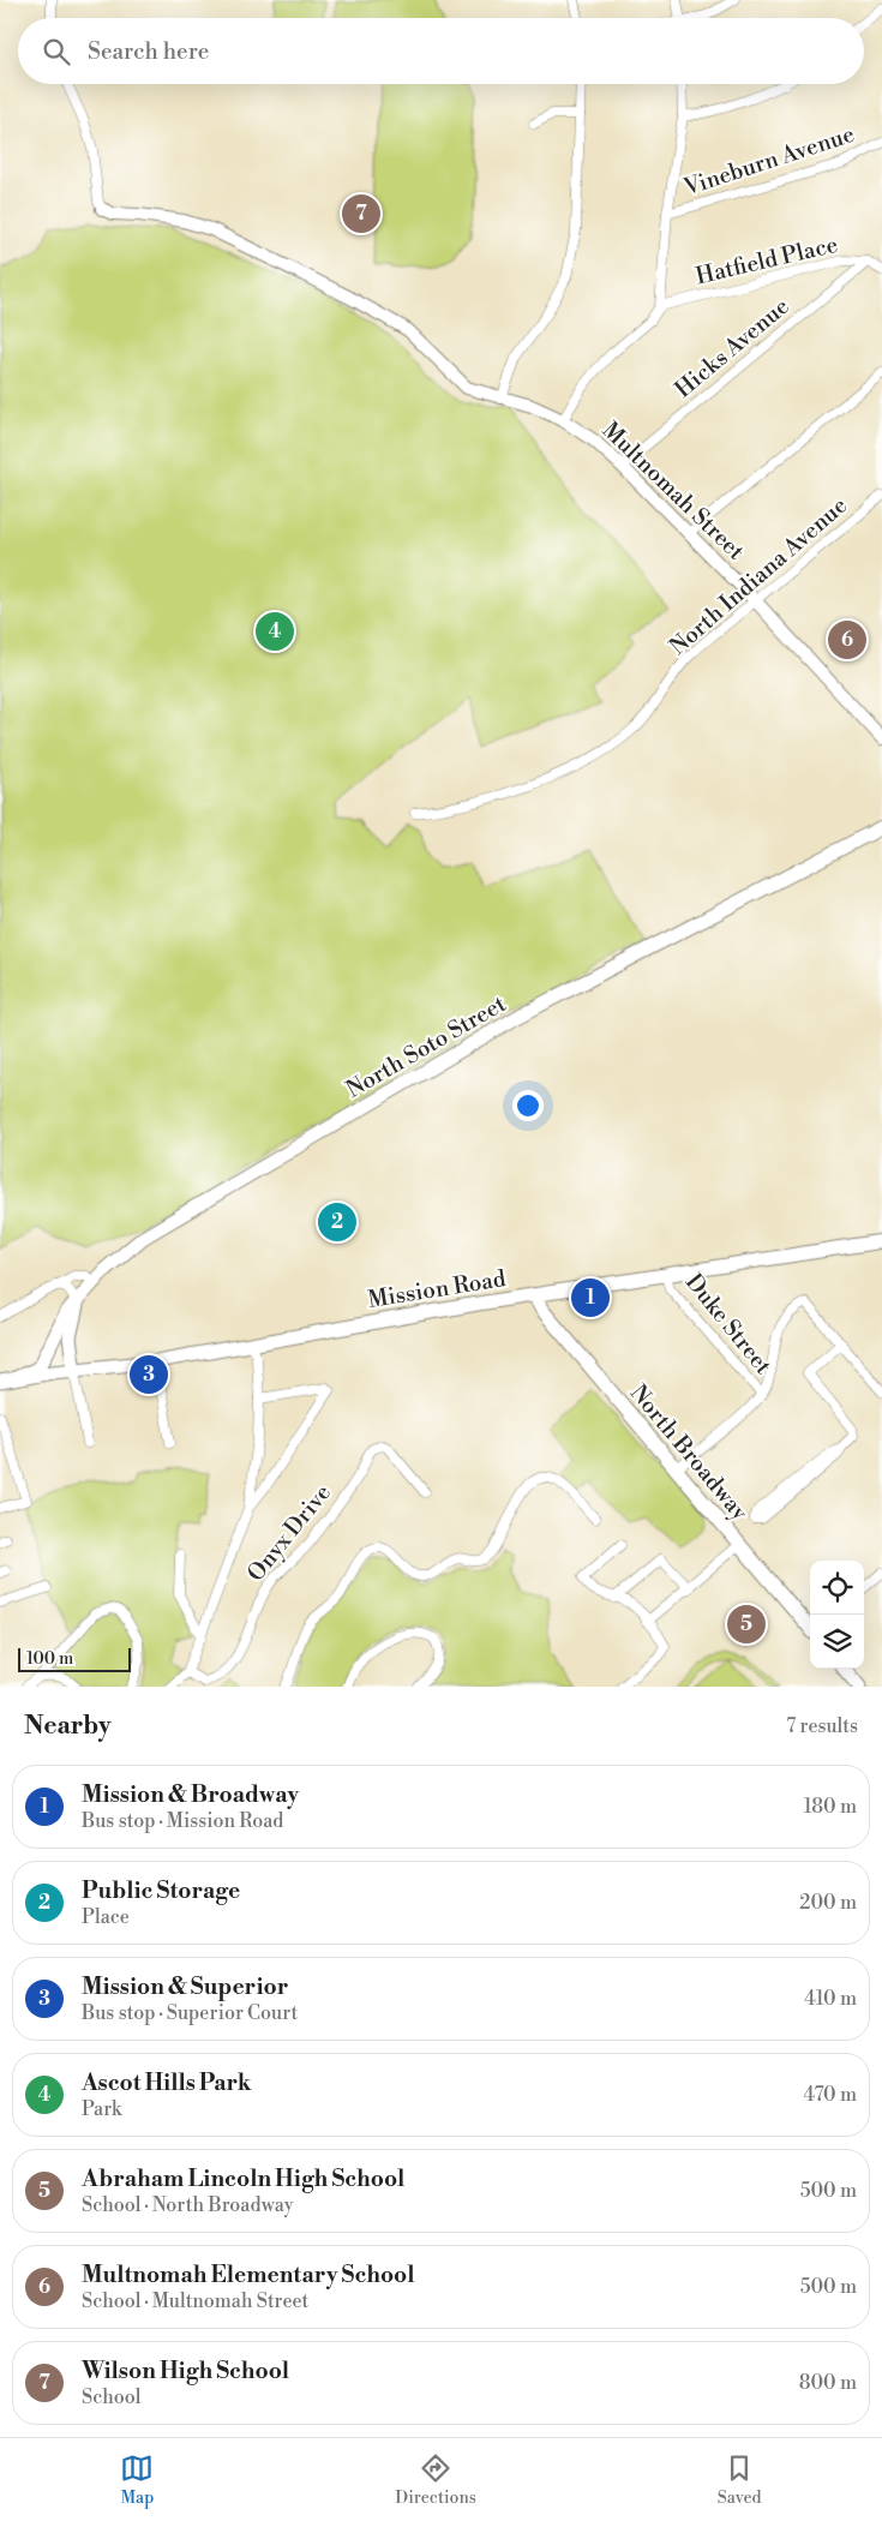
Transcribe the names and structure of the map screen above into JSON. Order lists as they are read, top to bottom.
{
  "streets": {
    "main road": ["North Soto Street", "Mission Road", "North Broadway"],
    "street": [
      "Vineburn Avenue",
      "Hatfield Place",
      "Hicks Avenue",
      "Multnomah Street",
      "North Indiana Avenue",
      "Duke Street",
      "Onyx Drive"
    ]
  },
  "crossings": [
    ["Hatfield Place", "Hicks Avenue"],
    ["Hicks Avenue", "Multnomah Street"],
    ["Multnomah Street", "North Indiana Avenue"],
    ["North Soto Street", "Mission Road"],
    ["Mission Road", "Duke Street"],
    ["Mission Road", "North Broadway"]
  ],
  "scale_bar": "100 m",
  "page": {
    "search": "Search here",
    "pins": [
      "7",
      "4",
      "6",
      "2",
      "1",
      "3",
      "5"
    ],
    "scale": "100 m",
    "heading": ["Nearby", "7 results"],
    "list": [
      {
        "mark": "1",
        "name": "Mission & Broadway",
        "note": "Bus stop · Mission Road",
        "value": "180 m"
      },
      {
        "mark": "2",
        "name": "Public Storage",
        "note": "Place",
        "value": "200 m"
      },
      {
        "mark": "3",
        "name": "Mission & Superior",
        "note": "Bus stop · Superior Court",
        "value": "410 m"
      },
      {
        "mark": "4",
        "name": "Ascot Hills Park",
        "note": "Park",
        "value": "470 m"
      },
      {
        "mark": "5",
        "name": "Abraham Lincoln High School",
        "note": "School · North Broadway",
        "value": "500 m"
      },
      {
        "mark": "6",
        "name": "Multnomah Elementary School",
        "note": "School · Multnomah Street",
        "value": "500 m"
      },
      {
        "mark": "7",
        "name": "Wilson High School",
        "note": "School",
        "value": "800 m"
      }
    ],
    "nav": ["Map", "Directions", "Saved"]
  }
}
